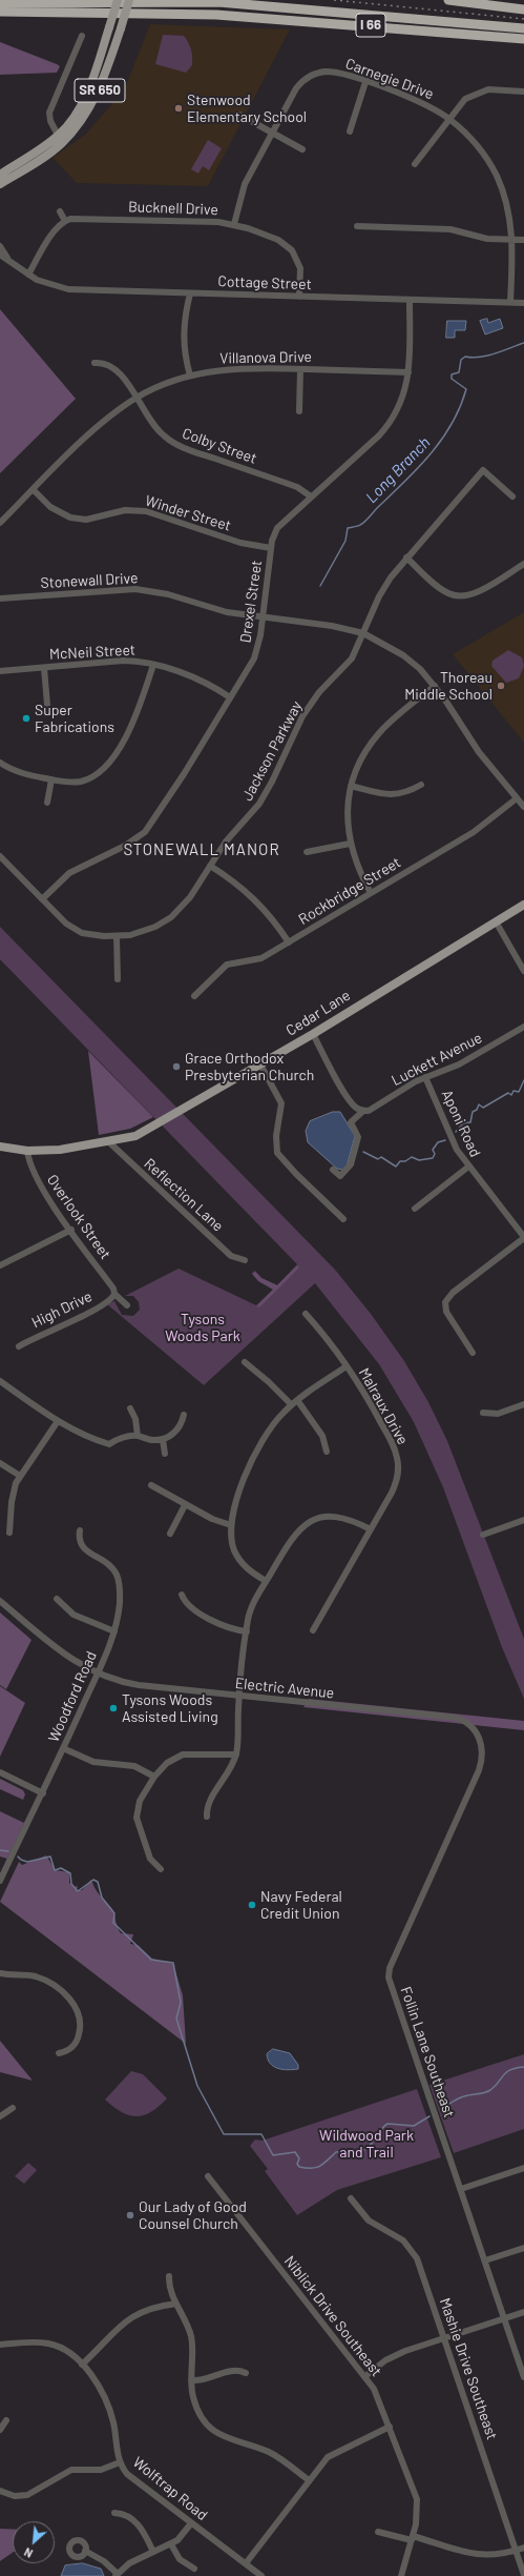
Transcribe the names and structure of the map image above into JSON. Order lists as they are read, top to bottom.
{
  "streets": {
    "highway": ["I 66"],
    "main road": ["SR 650", "Cedar Lane"],
    "street": [
      "Carnegie Drive",
      "Bucknell Drive",
      "Cottage Street",
      "Villanova Drive",
      "Colby Street",
      "Winder Street",
      "Stonewall Drive",
      "Drexel Street",
      "McNeil Street",
      "Jackson Parkway",
      "Rockbridge Street",
      "Luckett Avenue",
      "Aponi Road",
      "Reflection Lane",
      "Overlook Street",
      "High Drive",
      "Malraux Drive",
      "Electric Avenue",
      "Woodford Road",
      "Follin Lane Southeast",
      "Niblick Drive Southeast",
      "Mashie Drive Southeast",
      "Wolftrap Road"
    ]
  },
  "crossings": [
    ["Carnegie Drive", "Bucknell Drive"],
    ["Carnegie Drive", "Cottage Street"],
    ["Bucknell Drive", "Cottage Street"],
    ["Cottage Street", "Drexel Street"],
    ["Villanova Drive", "Colby Street"],
    ["Villanova Drive", "Winder Street"],
    ["Villanova Drive", "Drexel Street"],
    ["Colby Street", "Drexel Street"],
    ["Winder Street", "Drexel Street"],
    ["Stonewall Drive", "Drexel Street"],
    ["Stonewall Drive", "Jackson Parkway"],
    ["Stonewall Drive", "Rockbridge Street"],
    ["Drexel Street", "McNeil Street"],
    ["Drexel Street", "Jackson Parkway"],
    ["Cedar Lane", "Reflection Lane"],
    ["Cedar Lane", "Overlook Street"],
    ["Luckett Avenue", "Aponi Road"],
    ["Overlook Street", "High Drive"],
    ["Electric Avenue", "Woodford Road"],
    ["Electric Avenue", "Follin Lane Southeast"]
  ],
  "districts": ["STONEWALL MANOR"],
  "water": ["Long Branch"],
  "parks": ["Tysons Woods Park", "Wildwood Park and Trail"],
  "places": [
    "Stenwood Elementary School",
    "Thoreau Middle School",
    "Super Fabrications",
    "Grace Orthodox Presbyterian Church",
    "Tysons Woods Assisted Living",
    "Navy Federal Credit Union",
    "Our Lady of Good Counsel Church"
  ],
  "north": "bottom left"
}
